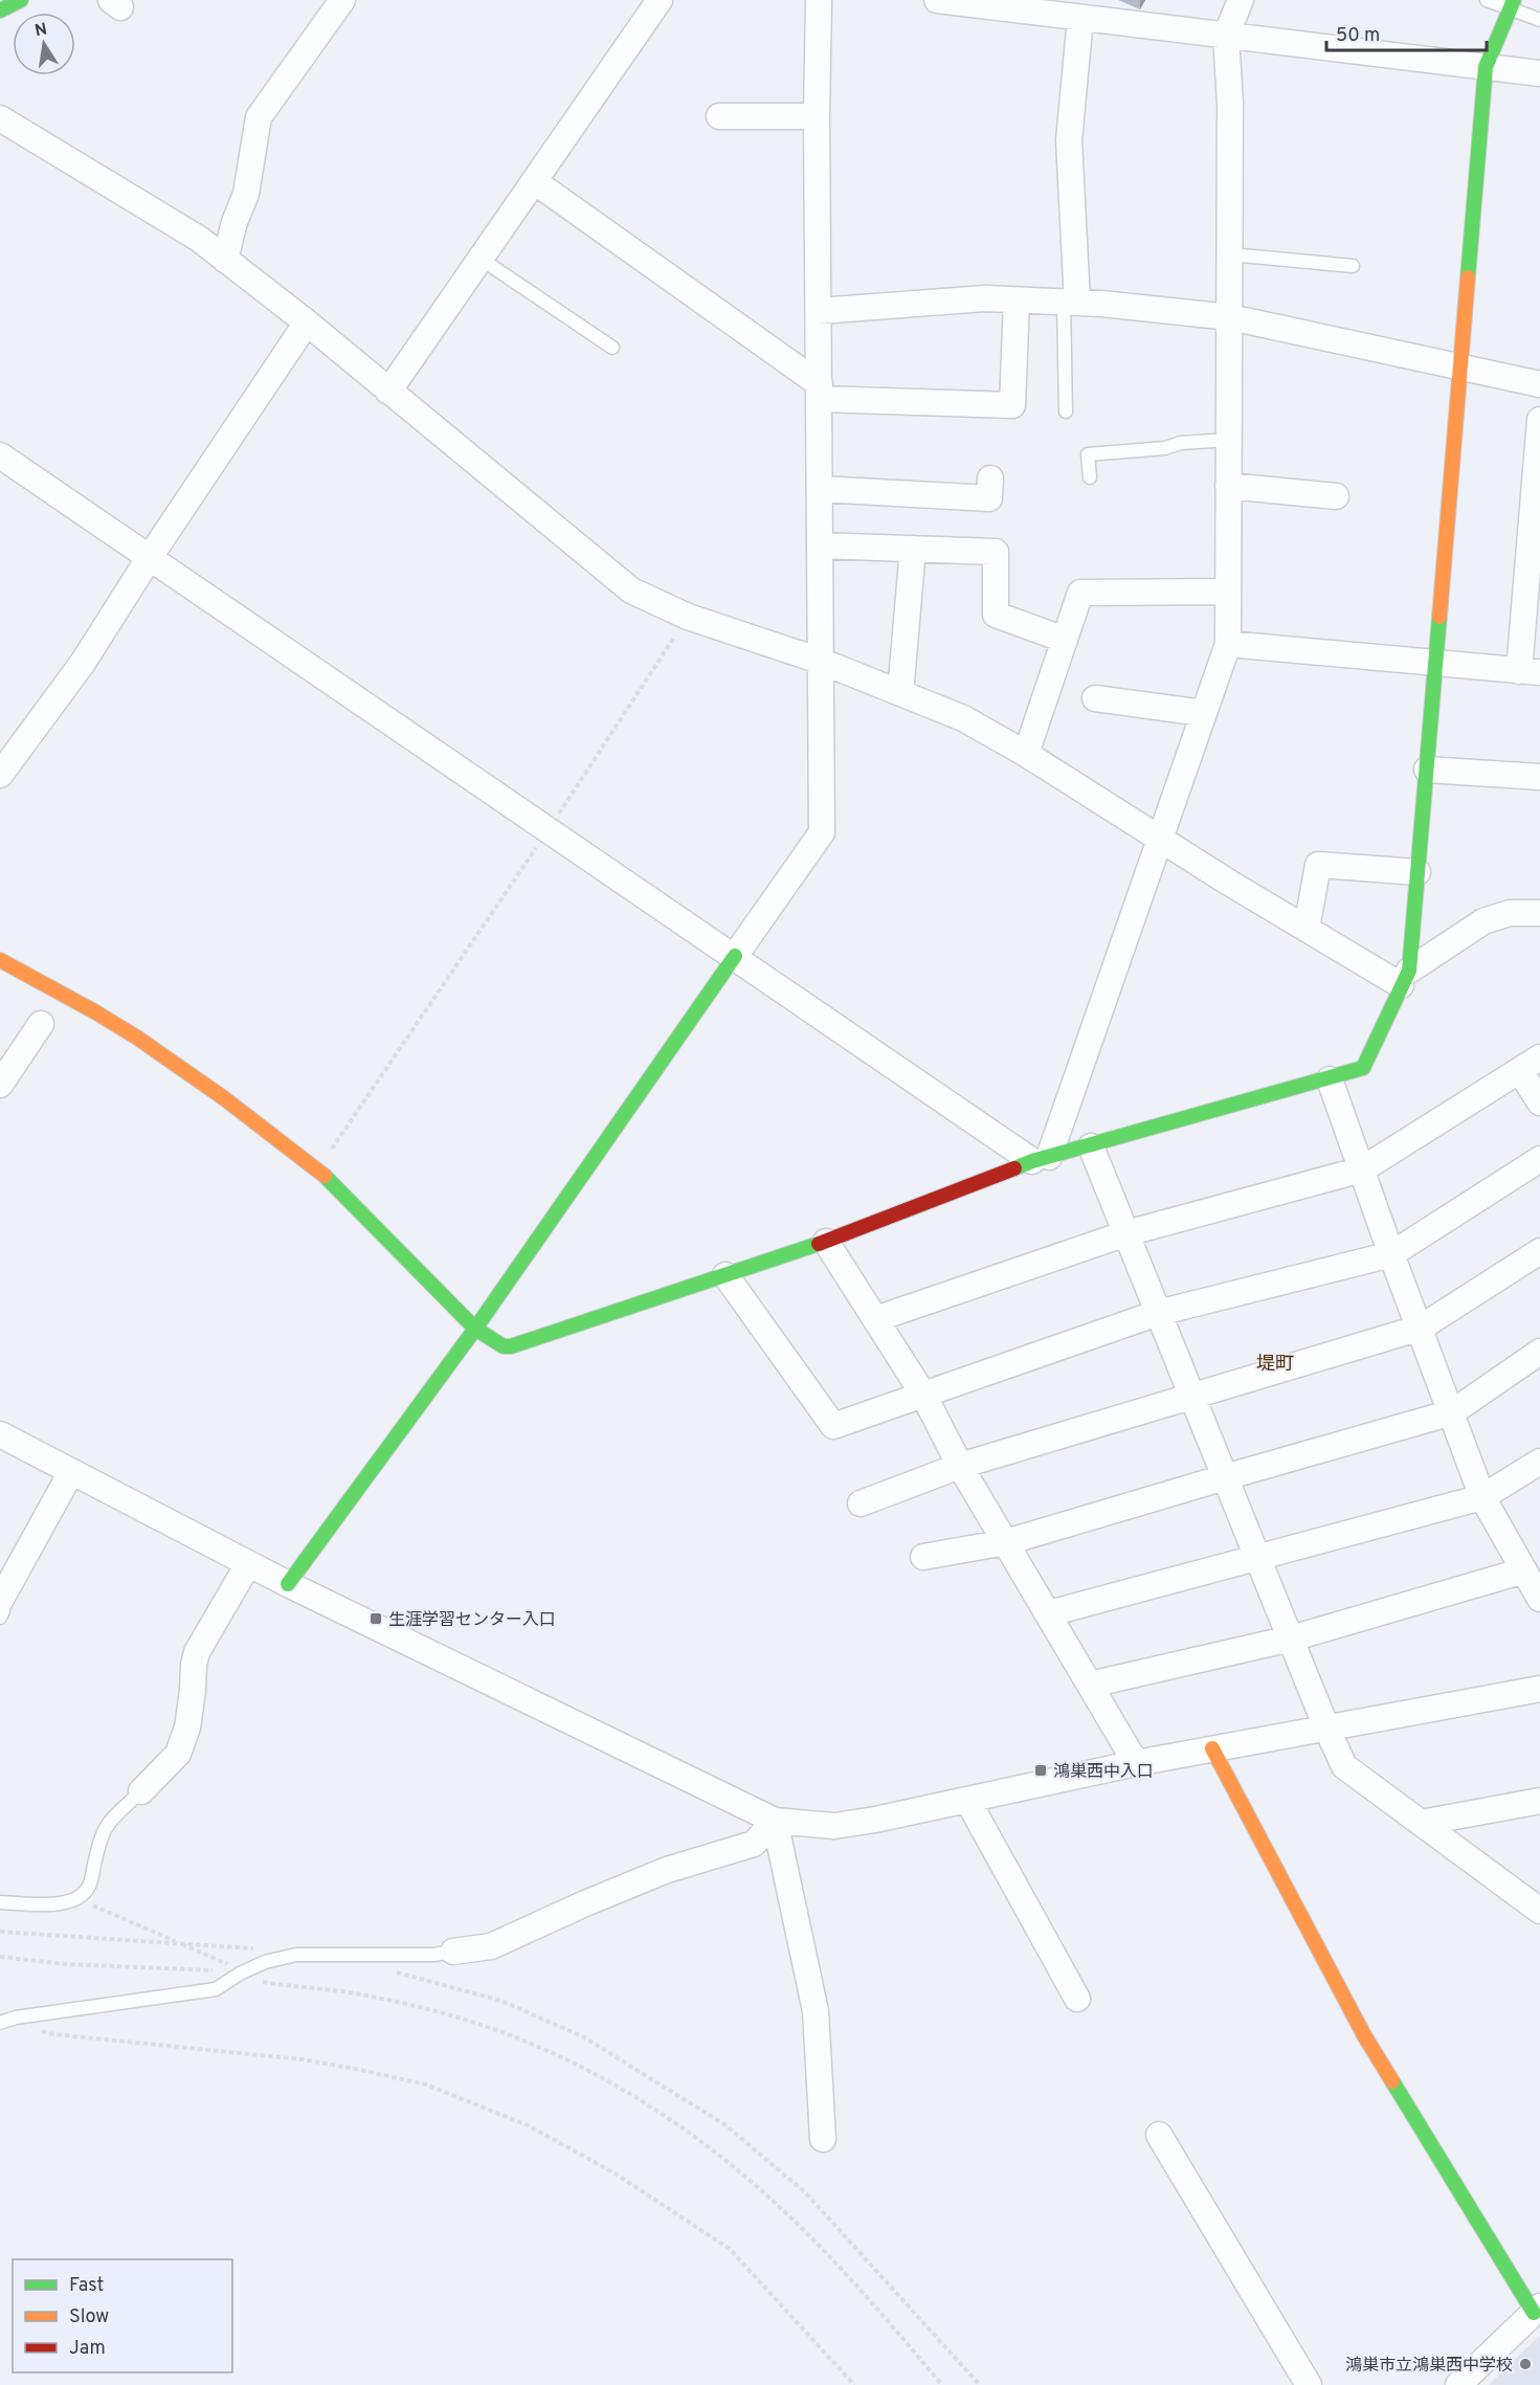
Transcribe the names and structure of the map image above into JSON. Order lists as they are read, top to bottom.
{
  "districts": ["堤町"],
  "places": {
    "transit": ["生涯学習センター入口", "鴻巣西中入口"],
    "other": ["鴻巣市立鴻巣西中学校"]
  },
  "legend": ["Fast", "Slow", "Jam"],
  "scale_bar": "50 m",
  "north": "top"
}
